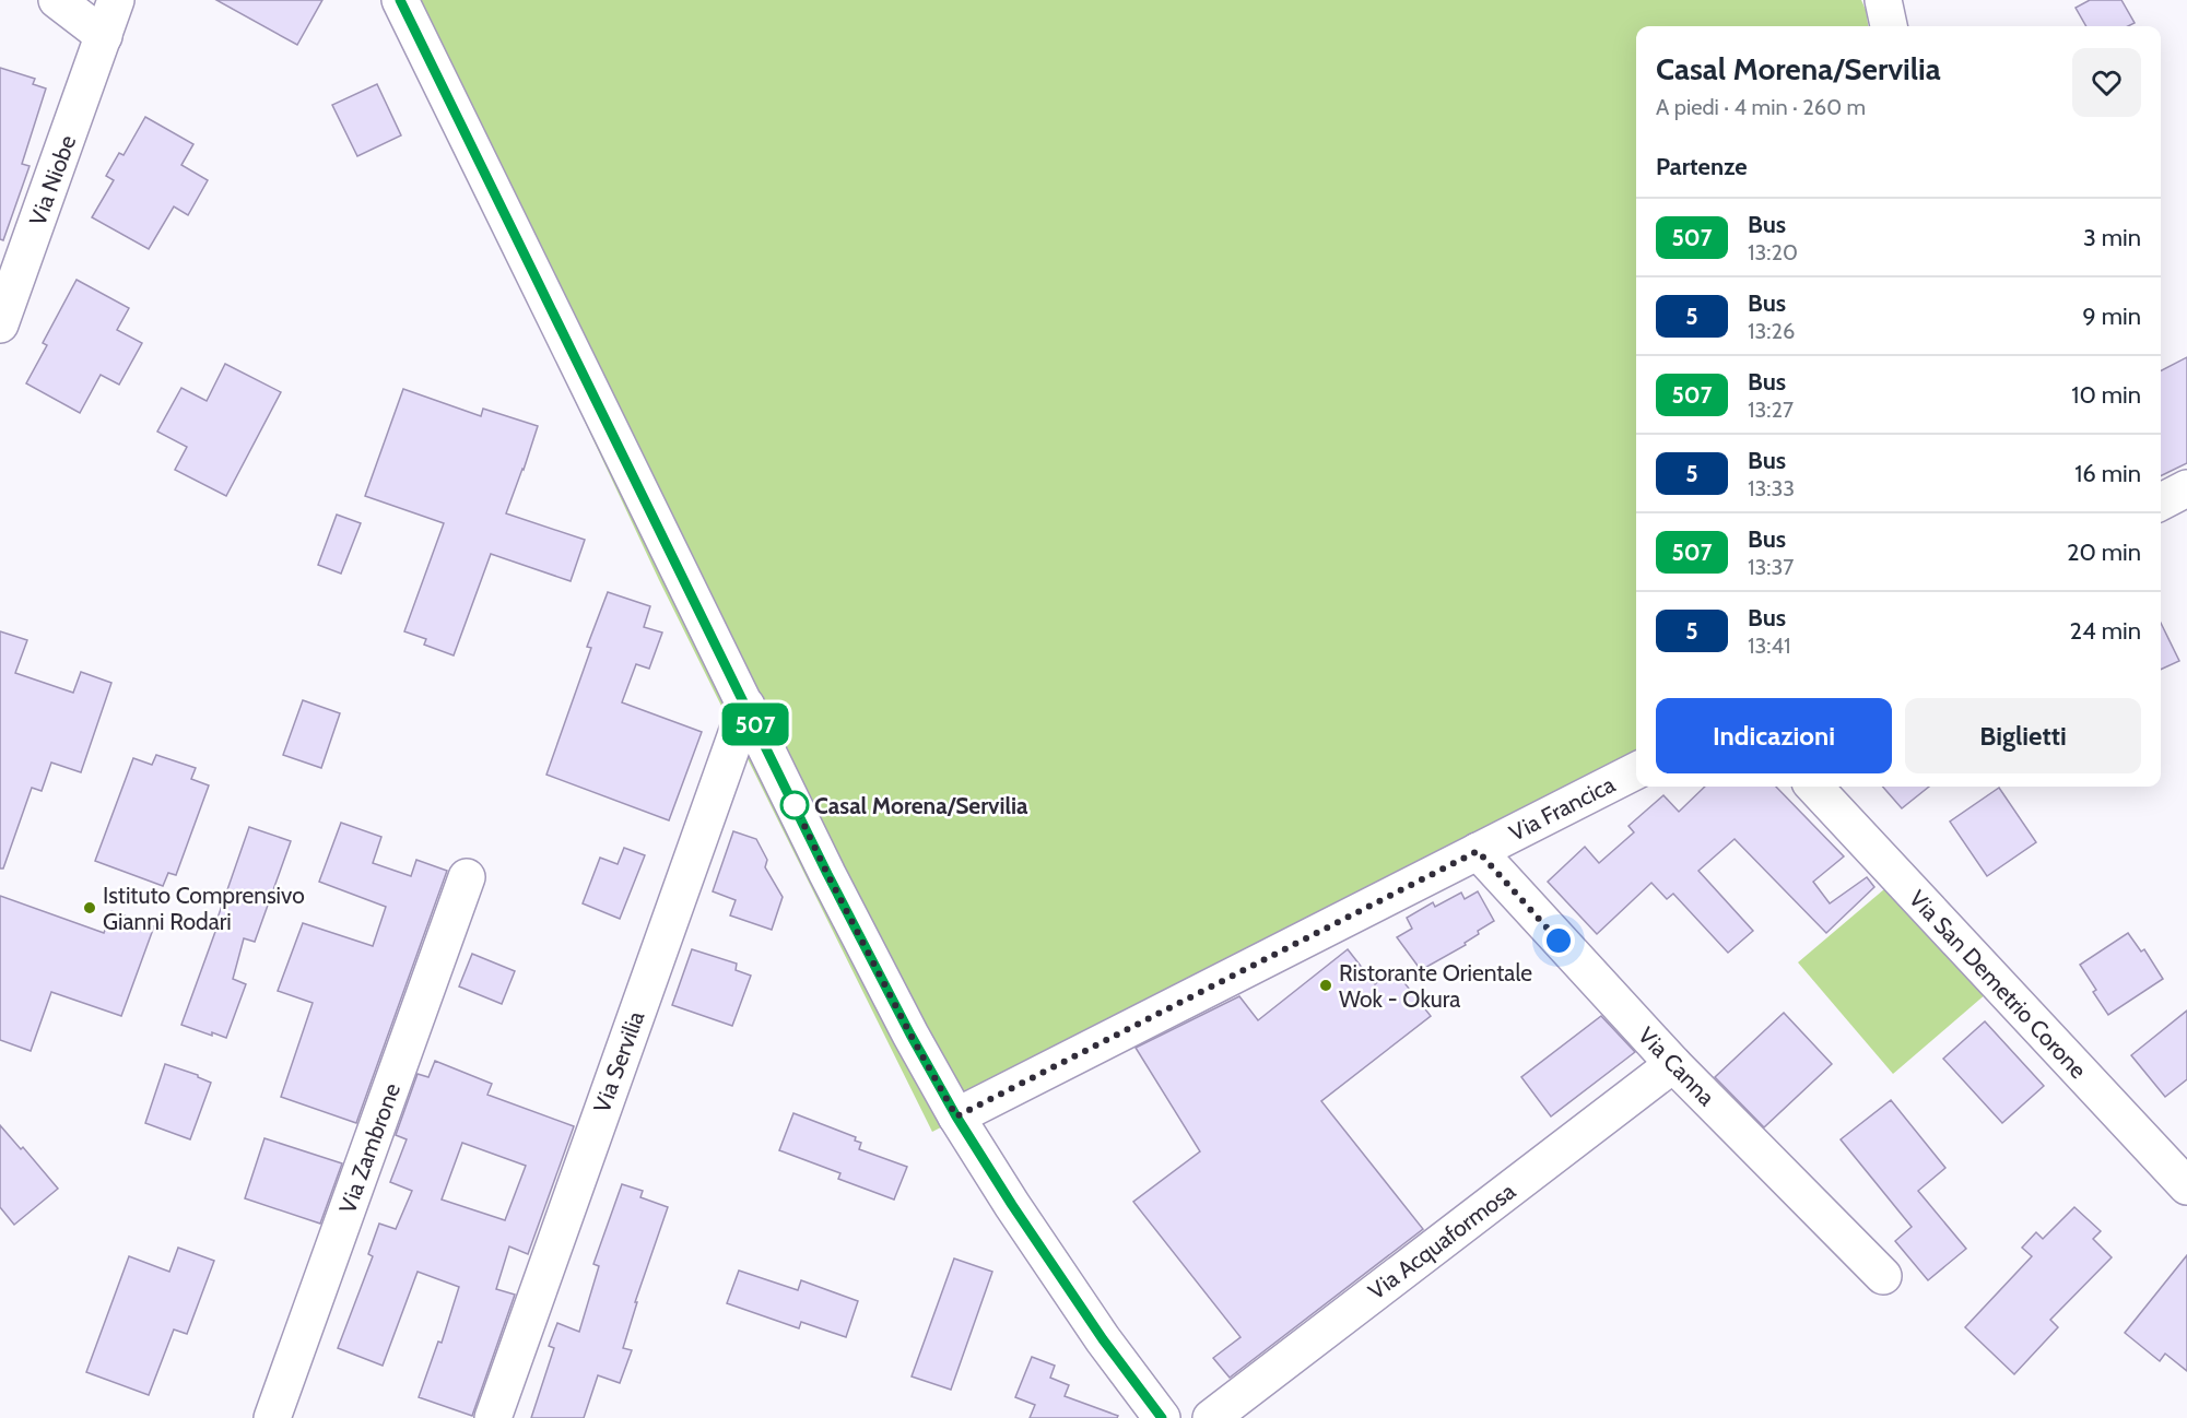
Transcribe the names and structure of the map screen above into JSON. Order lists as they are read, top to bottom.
{
  "streets": {
    "street": [
      "Via Niobe",
      "Via Francica",
      "Via San Demetrio Corone",
      "Via Servilia",
      "Via Canna",
      "Via Zambrone",
      "Via Acquaformosa"
    ]
  },
  "crossings": [
    ["Via Francica", "Via Canna"],
    ["Via Canna", "Via Acquaformosa"]
  ],
  "places": ["Casal Morena/Servilia", "Istituto Comprensivo Gianni Rodari", "Ristorante Orientale Wok - Okura"],
  "lines": ["bus line 507"],
  "page": {
    "on_map": "507",
    "heading": [
      ["Casal Morena/Servilia", "A piedi · 4 min · 260 m"],
      "Partenze"
    ],
    "list": [
      {
        "mark": "507",
        "name": "Bus",
        "note": "13:20",
        "value": "3 min"
      },
      {
        "mark": "5",
        "name": "Bus",
        "note": "13:26",
        "value": "9 min"
      },
      {
        "mark": "507",
        "name": "Bus",
        "note": "13:27",
        "value": "10 min"
      },
      {
        "mark": "5",
        "name": "Bus",
        "note": "13:33",
        "value": "16 min"
      },
      {
        "mark": "507",
        "name": "Bus",
        "note": "13:37",
        "value": "20 min"
      },
      {
        "mark": "5",
        "name": "Bus",
        "note": "13:41",
        "value": "24 min"
      }
    ],
    "buttons": ["Indicazioni", "Biglietti"]
  }
}
